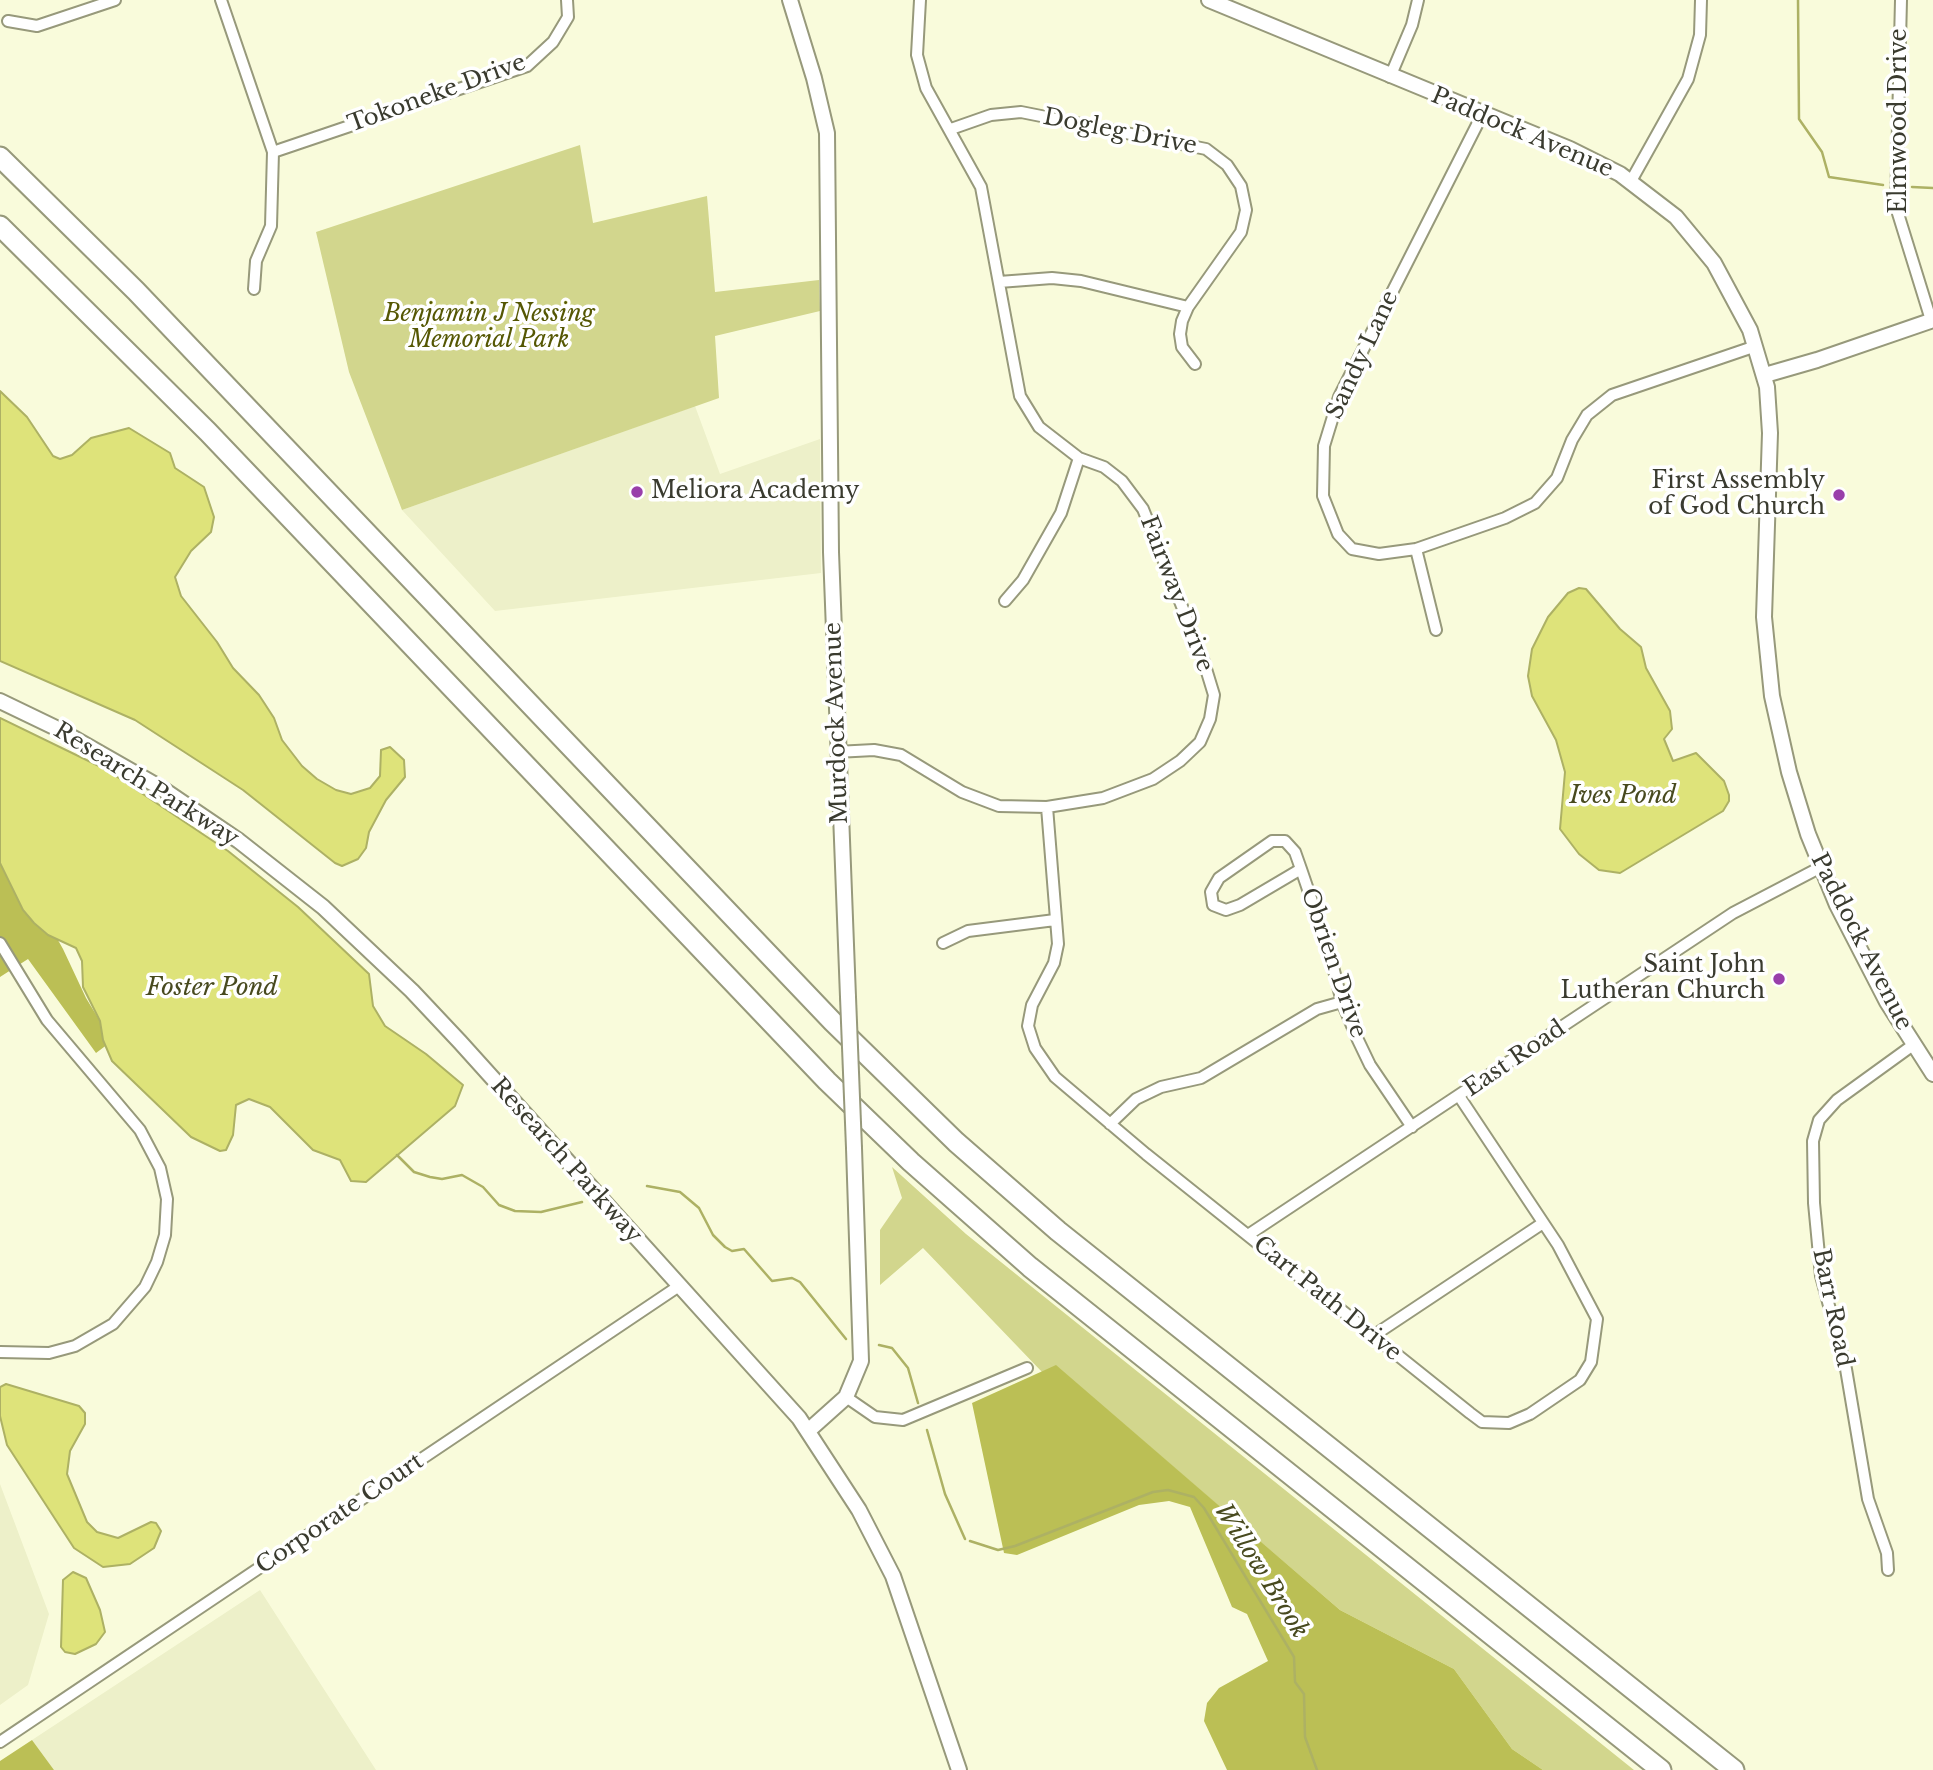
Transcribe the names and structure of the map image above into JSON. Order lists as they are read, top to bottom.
{
  "streets": {
    "main road": ["Paddock Avenue", "Murdock Avenue", "Research Parkway"],
    "street": [
      "Tokoneke Drive",
      "Elmwood Drive",
      "Dogleg Drive",
      "Sandy Lane",
      "Fairway Drive",
      "Obrien Drive",
      "East Road",
      "Cart Path Drive",
      "Barr Road",
      "Corporate Court"
    ]
  },
  "crossings": [
    ["Dogleg Drive", "Fairway Drive"],
    ["Paddock Avenue", "Sandy Lane"],
    ["Paddock Avenue", "East Road"],
    ["Paddock Avenue", "Barr Road"],
    ["Fairway Drive", "Murdock Avenue"],
    ["Fairway Drive", "Cart Path Drive"],
    ["Murdock Avenue", "Research Parkway"],
    ["Research Parkway", "Corporate Court"],
    ["Obrien Drive", "East Road"],
    ["East Road", "Cart Path Drive"]
  ],
  "water": ["Ives Pond", "Foster Pond", "Willow Brook"],
  "parks": ["Benjamin J Nessing Memorial Park"],
  "places": ["Meliora Academy", "First Assembly of God Church", "Saint John Lutheran Church"]
}
